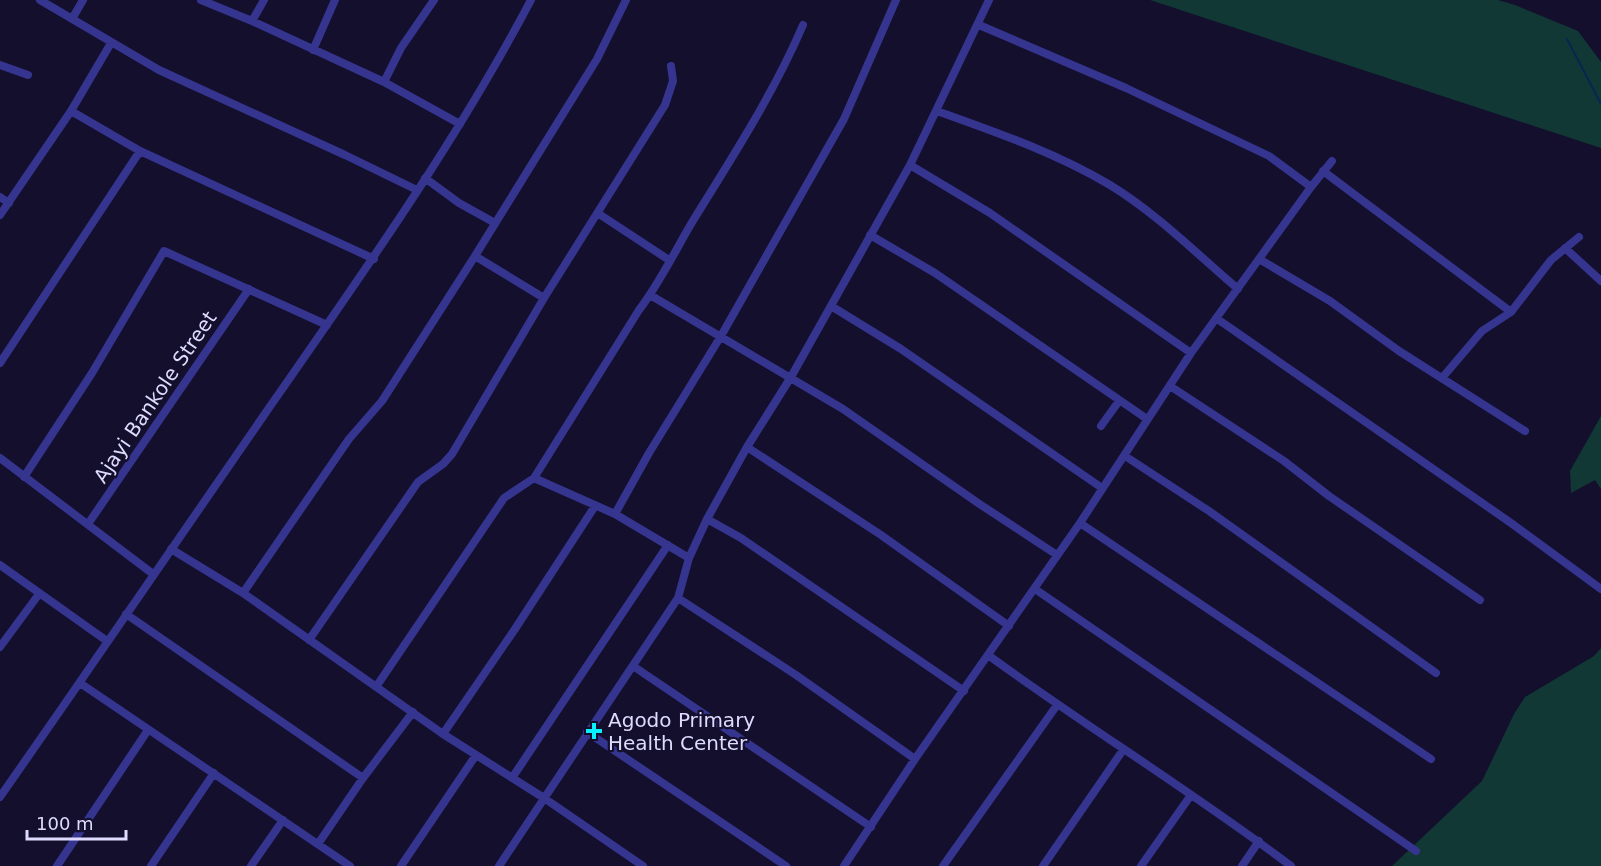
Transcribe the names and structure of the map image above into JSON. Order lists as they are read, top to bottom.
{
  "streets": {
    "street": ["Ajayi Bankole Street"]
  },
  "places": {
    "health": ["Agodo Primary Health Center"]
  },
  "scale_bar": "100 m"
}
